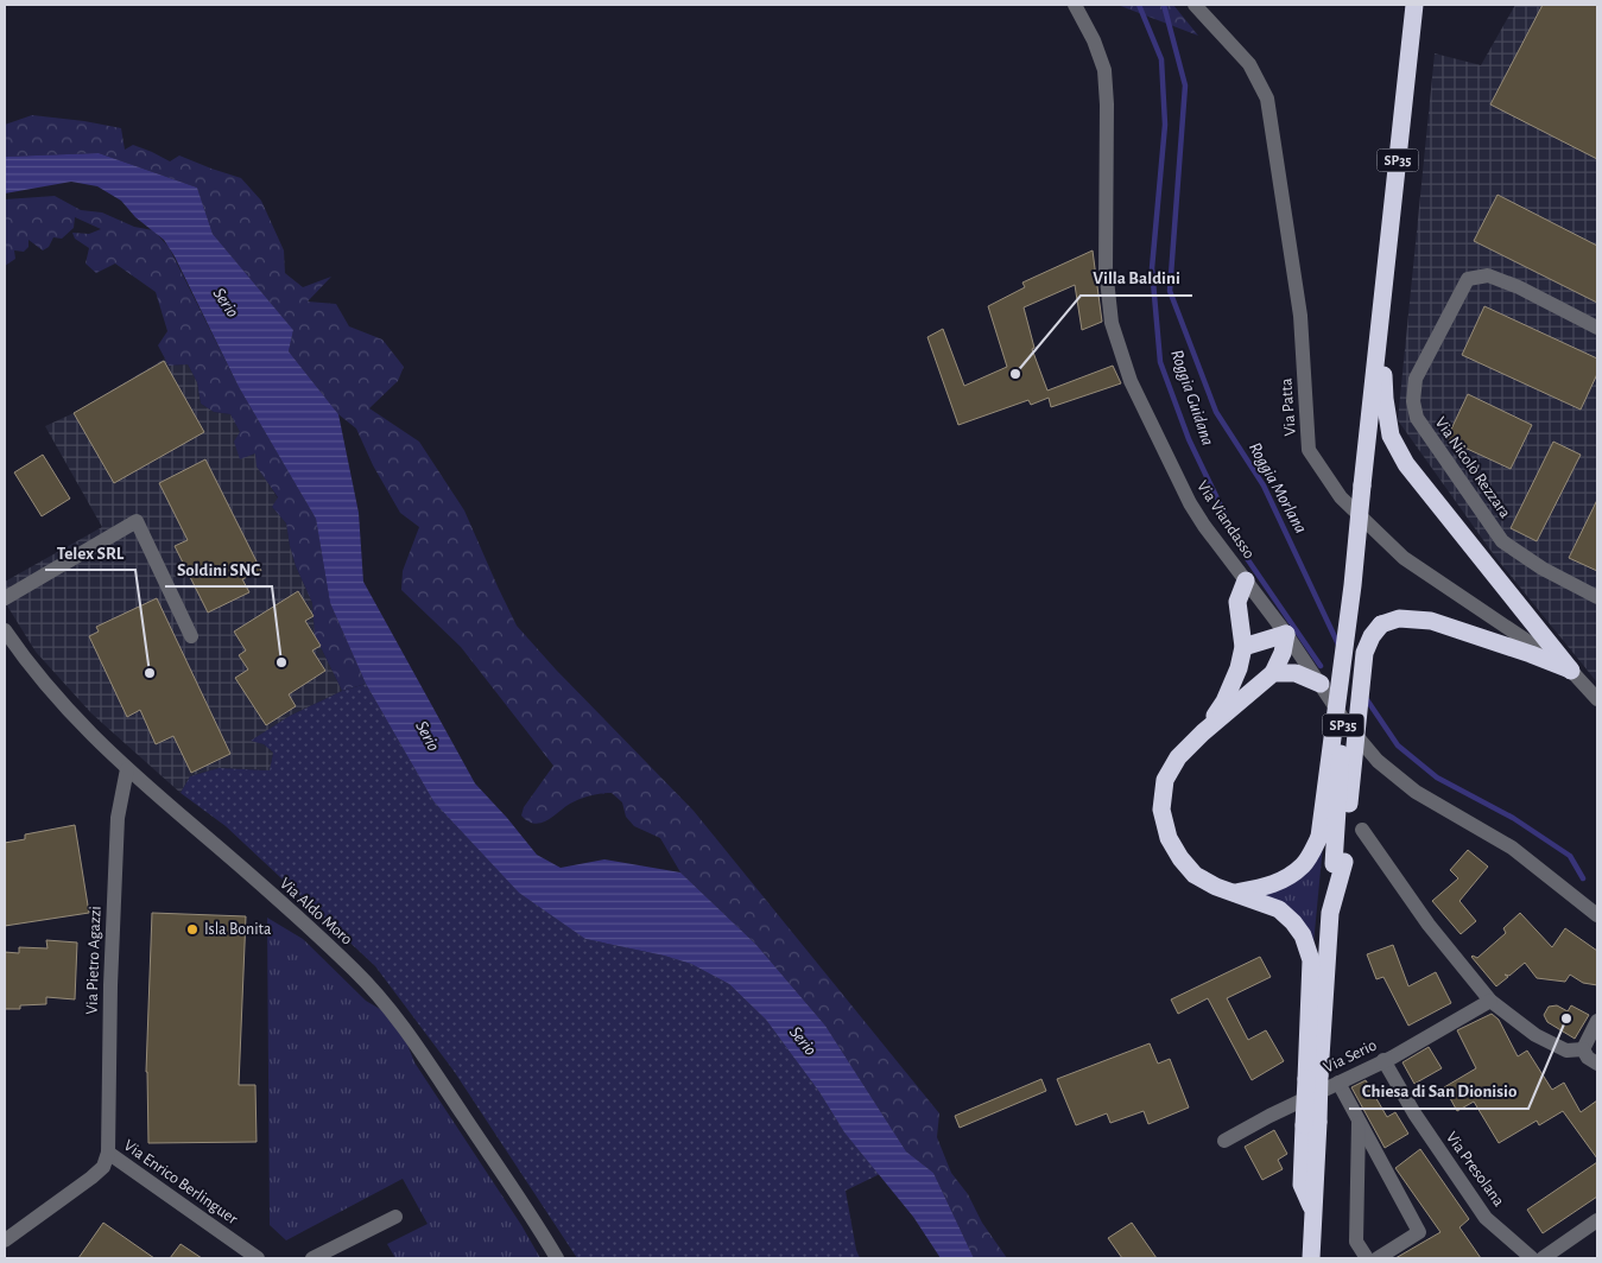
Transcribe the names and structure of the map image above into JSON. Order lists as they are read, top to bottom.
{
  "streets": {
    "highway": ["SP35"],
    "street": [
      "Via Patta",
      "Via Nicolò Rezzara",
      "Via Viandasso",
      "Via Aldo Moro",
      "Via Pietro Agazzi",
      "Via Serio",
      "Via Presolana",
      "Via Enrico Berlinguer"
    ]
  },
  "crossings": [
    ["Via Aldo Moro", "Via Pietro Agazzi"],
    ["Via Pietro Agazzi", "Via Enrico Berlinguer"],
    ["Via Serio", "Via Presolana"]
  ],
  "water": ["Serio", "Roggia Guidana", "Roggia Morlana"],
  "places": [
    "Villa Baldini",
    "Soldini SNC",
    "Telex SRL",
    "Isla Bonita",
    "Chiesa di San Dionisio"
  ]
}
